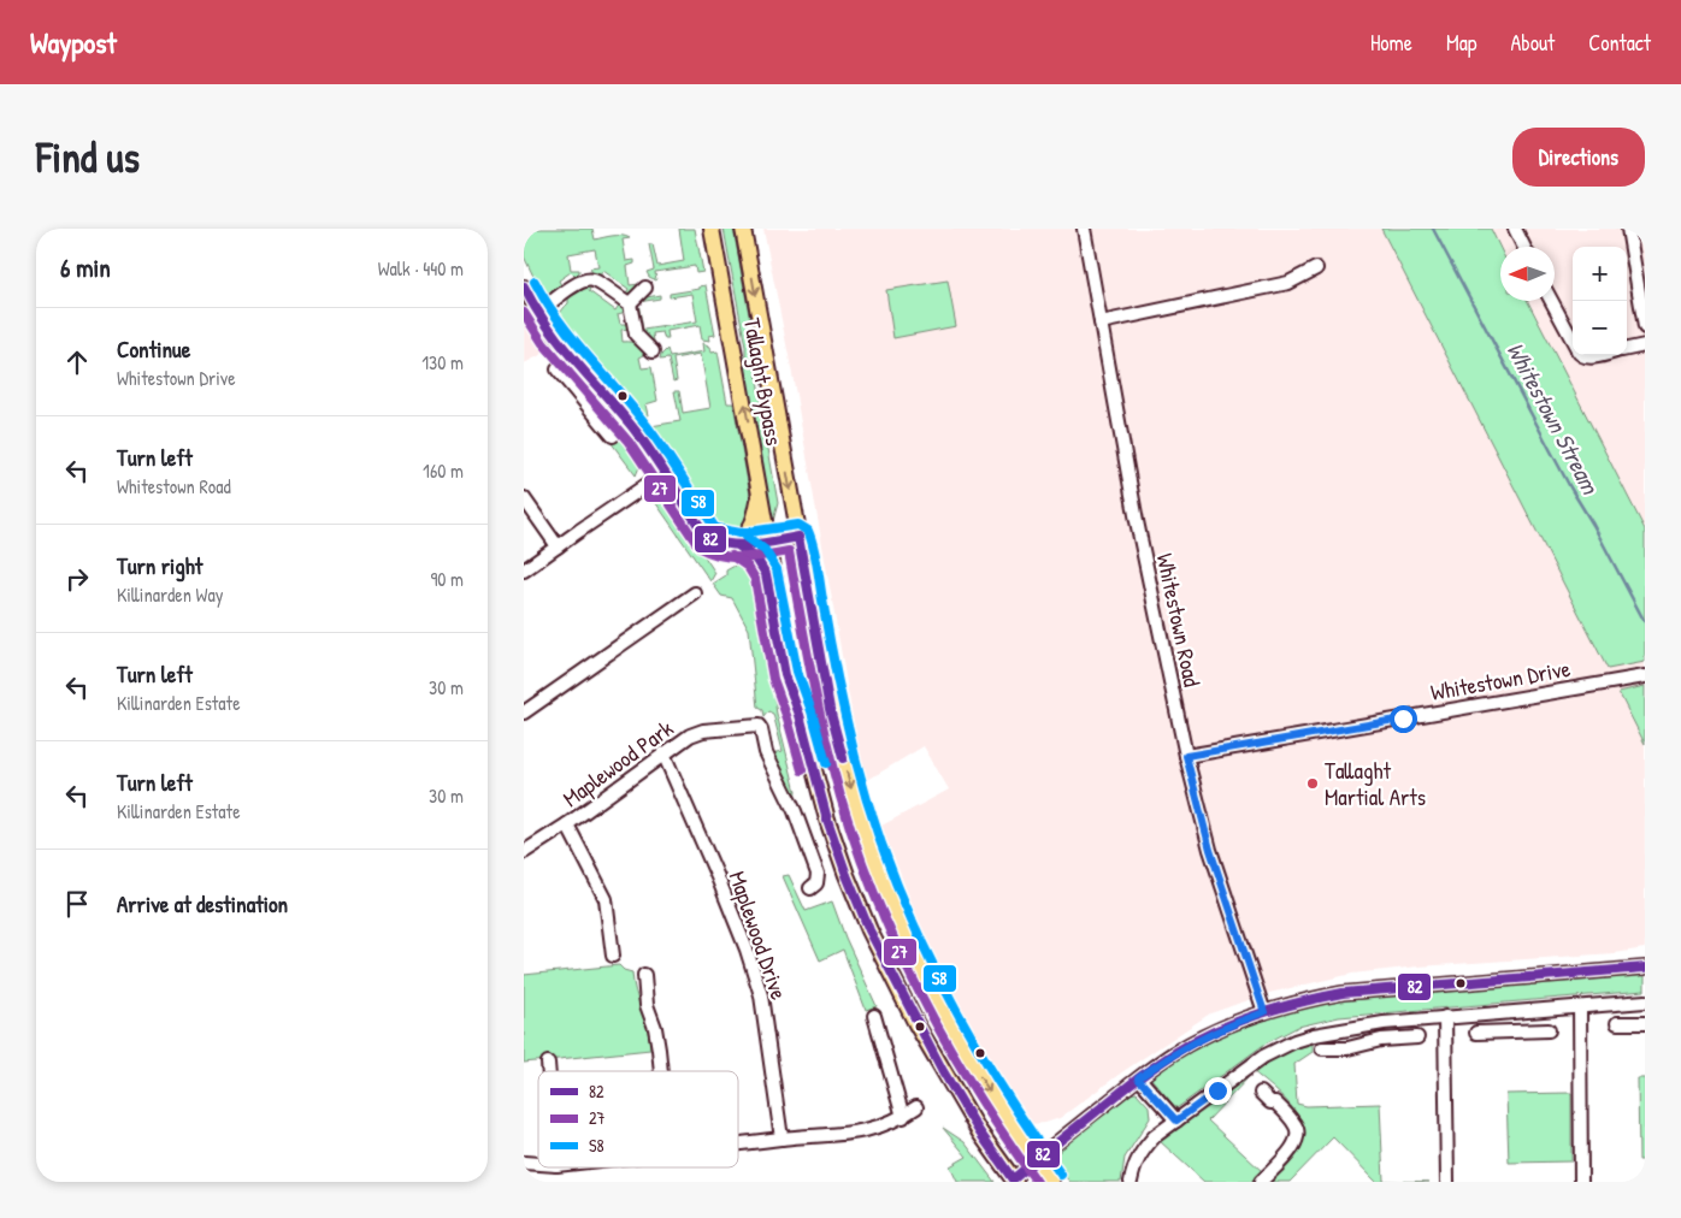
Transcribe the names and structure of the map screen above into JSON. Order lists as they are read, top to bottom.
{
  "streets": {
    "main road": ["Tallaght Bypass"],
    "street": [
      "Whitestown Road",
      "Whitestown Drive",
      "Maplewood Park",
      "Maplewood Drive"
    ]
  },
  "crossings": [
    ["Whitestown Road", "Whitestown Drive"],
    ["Maplewood Park", "Maplewood Drive"]
  ],
  "water": ["Whitestown Stream"],
  "places": ["Tallaght Martial Arts"],
  "lines": ["transit line S8", "transit line 82", "transit line 27"],
  "legend": ["82", "27", "S8"],
  "north": "left",
  "page": {
    "header": "Waypost",
    "nav": [
      "Home",
      "Map",
      "About",
      "Contact"
    ],
    "buttons": "Directions",
    "title": "Find us",
    "heading": ["6 min", "Walk · 440 m"],
    "map_buttons": ["+", "−"],
    "list": [
      ["Continue", "Whitestown Drive", "130 m"],
      ["Turn left", "Whitestown Road", "160 m"],
      ["Turn right", "Killinarden Way", "90 m"],
      ["Turn left", "Killinarden Estate", "30 m"],
      ["Turn left", "Killinarden Estate", "30 m"],
      "Arrive at destination"
    ]
  }
}
